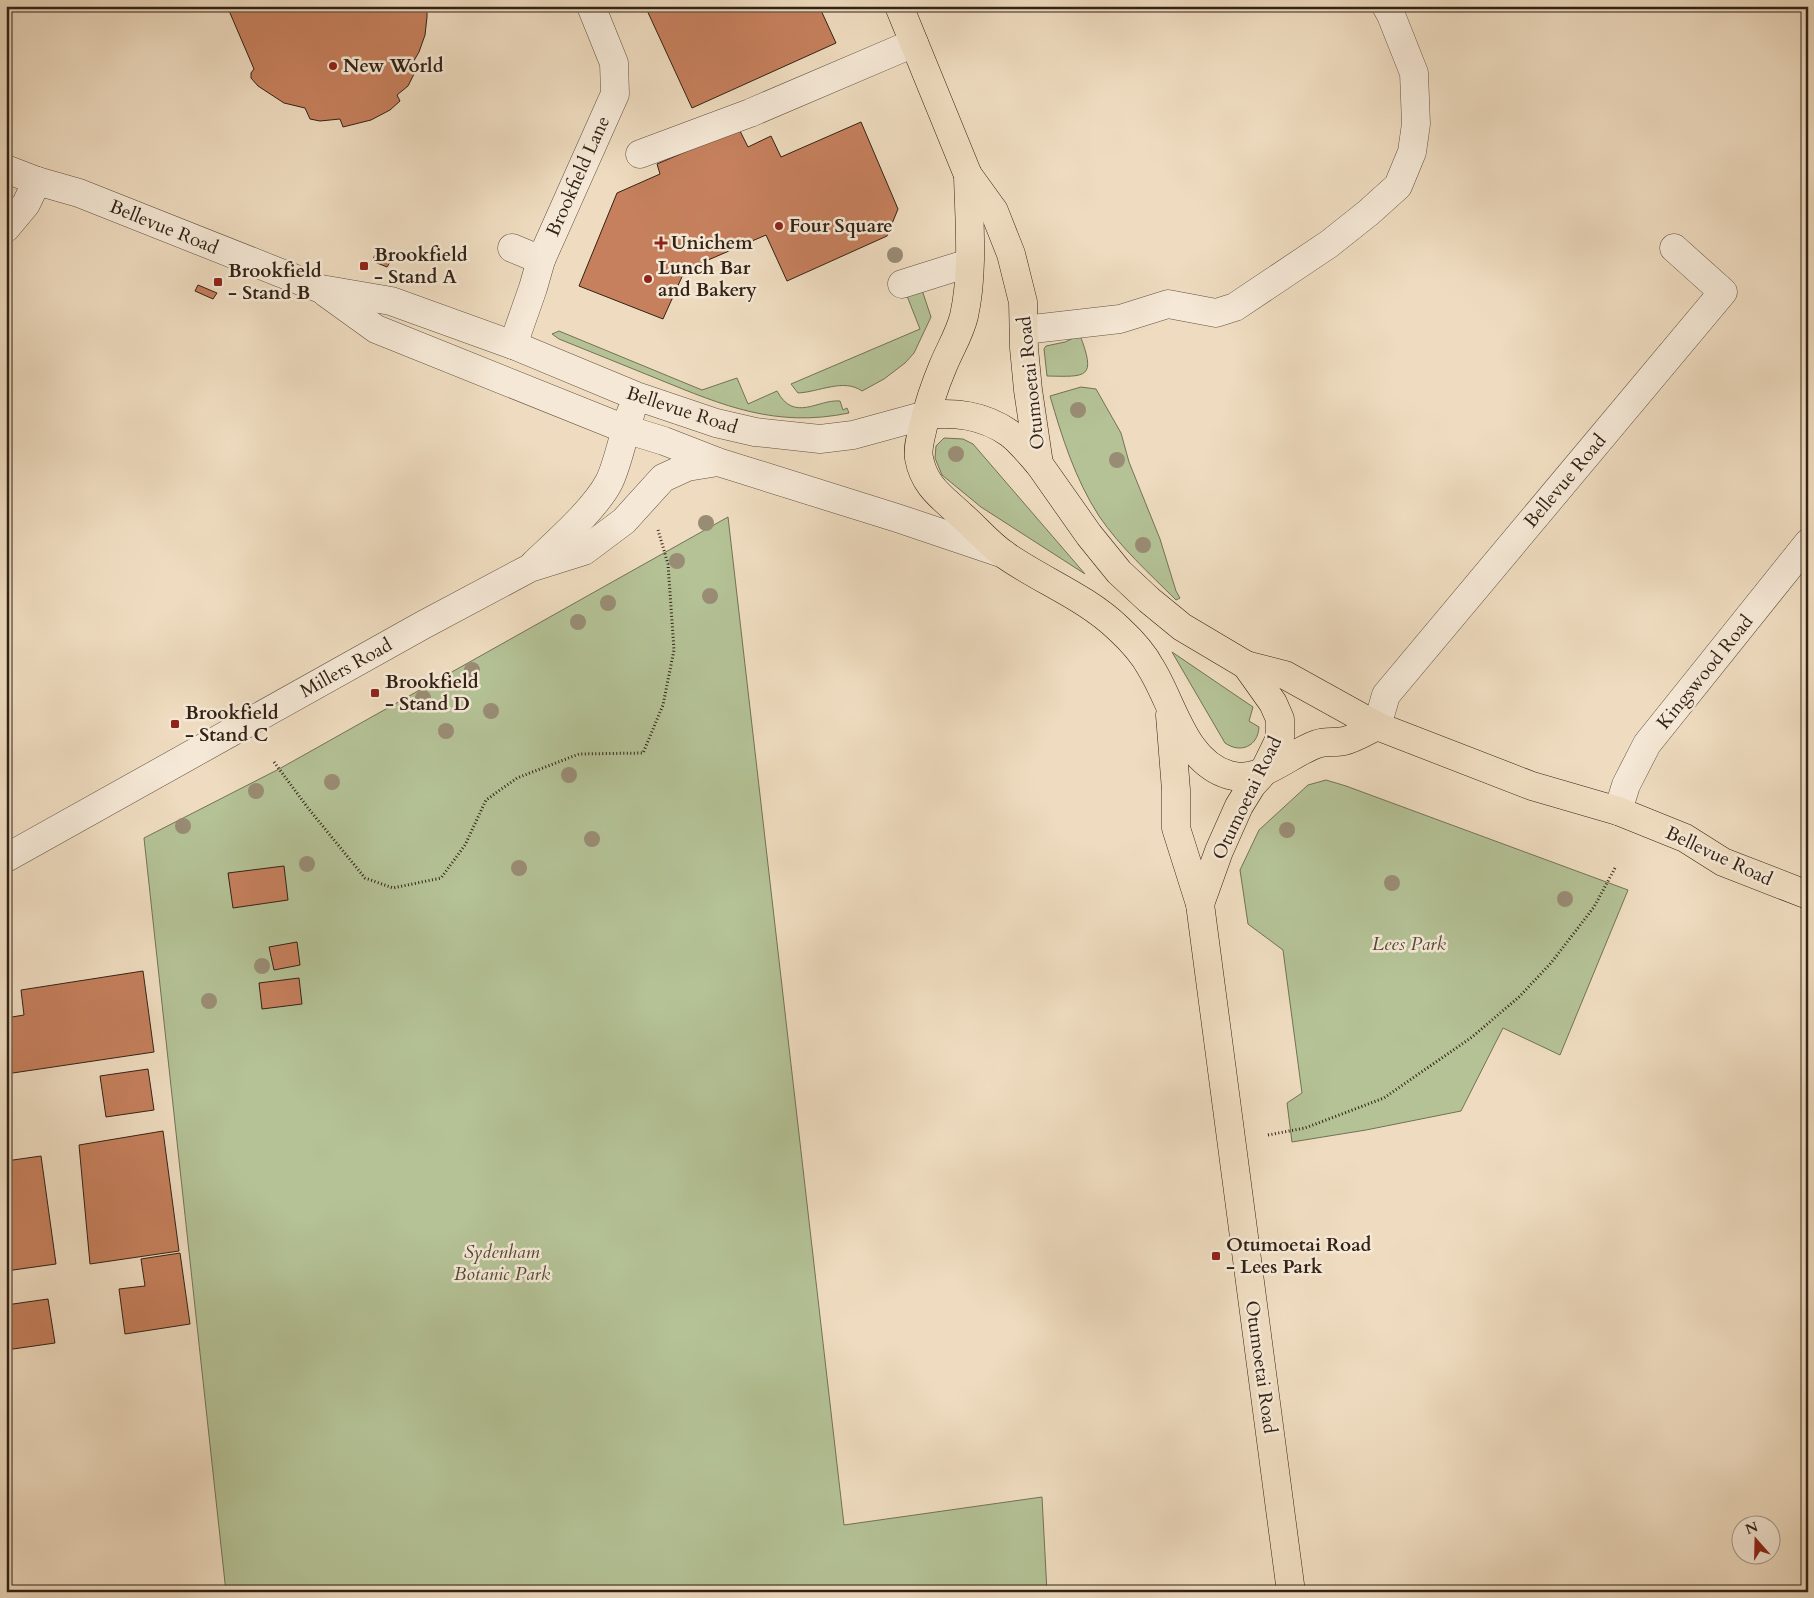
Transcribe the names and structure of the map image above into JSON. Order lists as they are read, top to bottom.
{
  "streets": {
    "main road": ["Bellevue Road", "Otumoetai Road"],
    "street": ["Brookfield Lane", "Millers Road", "Kingswood Road"]
  },
  "crossings": [
    ["Brookfield Lane", "Bellevue Road"],
    ["Bellevue Road", "Otumoetai Road"],
    ["Bellevue Road", "Millers Road"],
    ["Bellevue Road", "Kingswood Road"]
  ],
  "parks": ["Lees Park", "Sydenham Botanic Park"],
  "places": {
    "other": ["New World", "Four Square", "Lunch Bar and Bakery"],
    "health": ["Unichem"],
    "transit": [
      "Brookfield - Stand A",
      "Brookfield - Stand B",
      "Brookfield - Stand D",
      "Brookfield - Stand C",
      "Otumoetai Road - Lees Park"
    ]
  },
  "north": "top"
}
